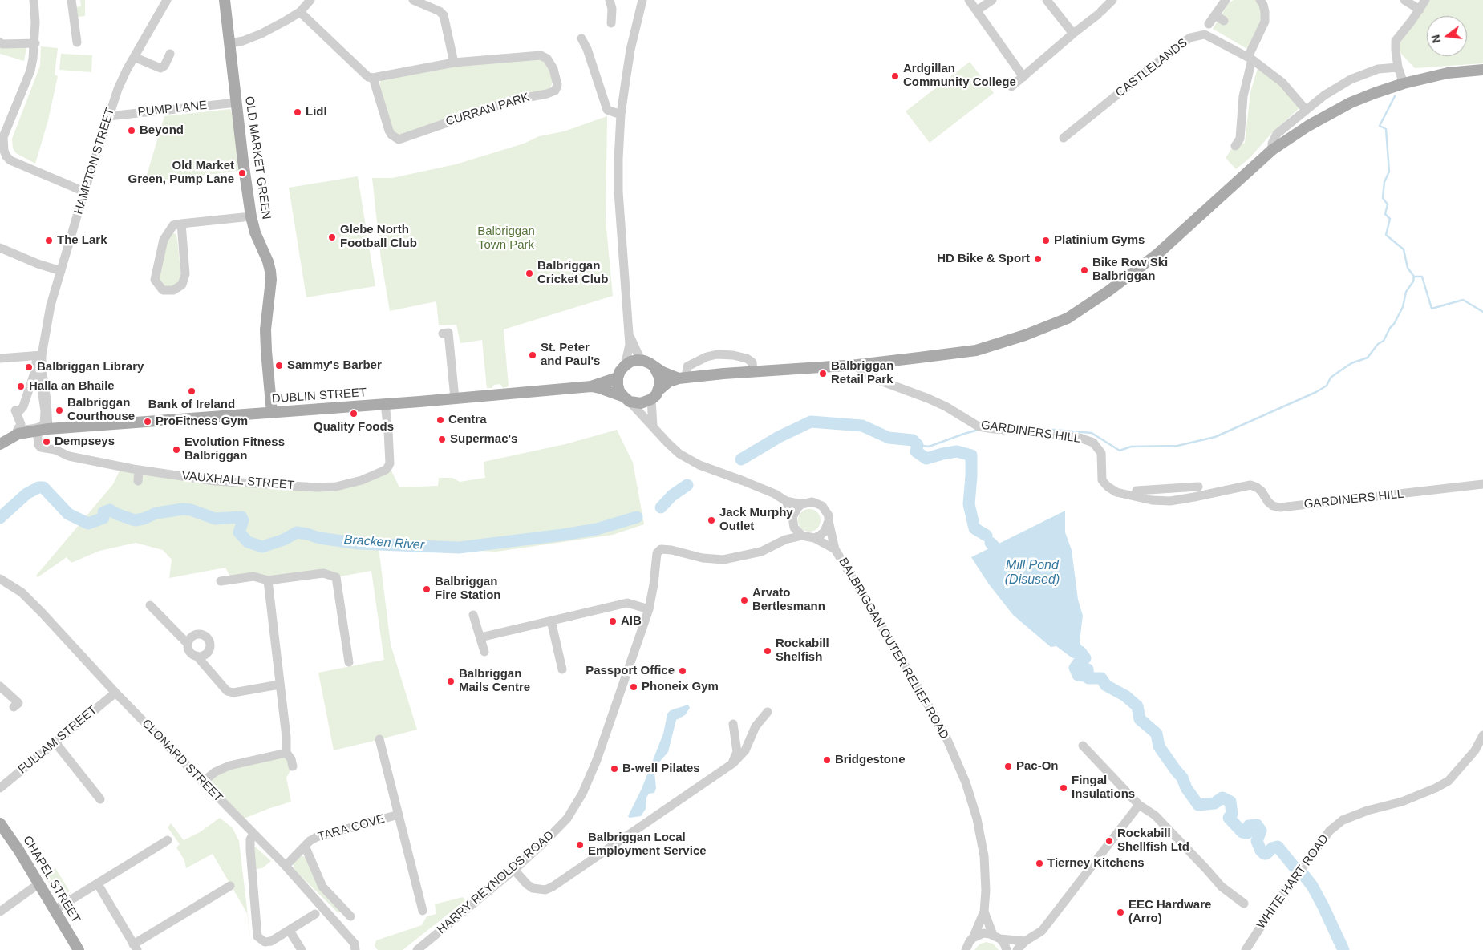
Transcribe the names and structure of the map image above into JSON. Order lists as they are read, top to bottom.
{
  "streets": {
    "main road": ["OLD MARKET GREEN", "DUBLIN STREET", "CHAPEL STREET"],
    "street": [
      "CASTLELANDS",
      "PUMP LANE",
      "CURRAN PARK",
      "HAMPTON STREET",
      "GARDINERS HILL",
      "VAUXHALL STREET",
      "BALBRIGGAN OUTER RELIEF ROAD",
      "FULLAM STREET",
      "CLONARD STREET",
      "TARA COVE",
      "WHITE HART ROAD",
      "HARRY REYNOLDS ROAD"
    ]
  },
  "crossings": [
    ["PUMP LANE", "OLD MARKET GREEN"],
    ["PUMP LANE", "HAMPTON STREET"],
    ["OLD MARKET GREEN", "DUBLIN STREET"],
    ["HAMPTON STREET", "DUBLIN STREET"],
    ["DUBLIN STREET", "VAUXHALL STREET"],
    ["BALBRIGGAN OUTER RELIEF ROAD", "HARRY REYNOLDS ROAD"],
    ["FULLAM STREET", "CLONARD STREET"],
    ["CLONARD STREET", "TARA COVE"]
  ],
  "water": ["Bracken River", "Mill Pond (Disused)"],
  "parks": ["Balbriggan Town Park"],
  "places": [
    "Ardgillan Community College",
    "Lidl",
    "Beyond",
    "Old Market Green, Pump Lane",
    "Glebe North Football Club",
    "The Lark",
    "Platinium Gyms",
    "HD Bike & Sport",
    "Bike Row Ski Balbriggan",
    "Balbriggan Cricket Club",
    "St. Peter and Paul's",
    "Sammy's Barber",
    "Balbriggan Library",
    "Balbriggan Retail Park",
    "Halla an Bhaile",
    "Bank of Ireland",
    "Balbriggan Courthouse",
    "Quality Foods",
    "Centra",
    "ProFitness Gym",
    "Supermac's",
    "Dempseys",
    "Evolution Fitness Balbriggan",
    "Jack Murphy Outlet",
    "Balbriggan Fire Station",
    "Arvato Bertlesmann",
    "AIB",
    "Rockabill Shelfish",
    "Passport Office",
    "Balbriggan Mails Centre",
    "Phoneix Gym",
    "Bridgestone",
    "Pac-On",
    "B-well Pilates",
    "Fingal Insulations",
    "Rockabill Shellfish Ltd",
    "Balbriggan Local Employment Service",
    "Tierney Kitchens",
    "EEC Hardware (Arro)"
  ],
  "north": "left"
}
